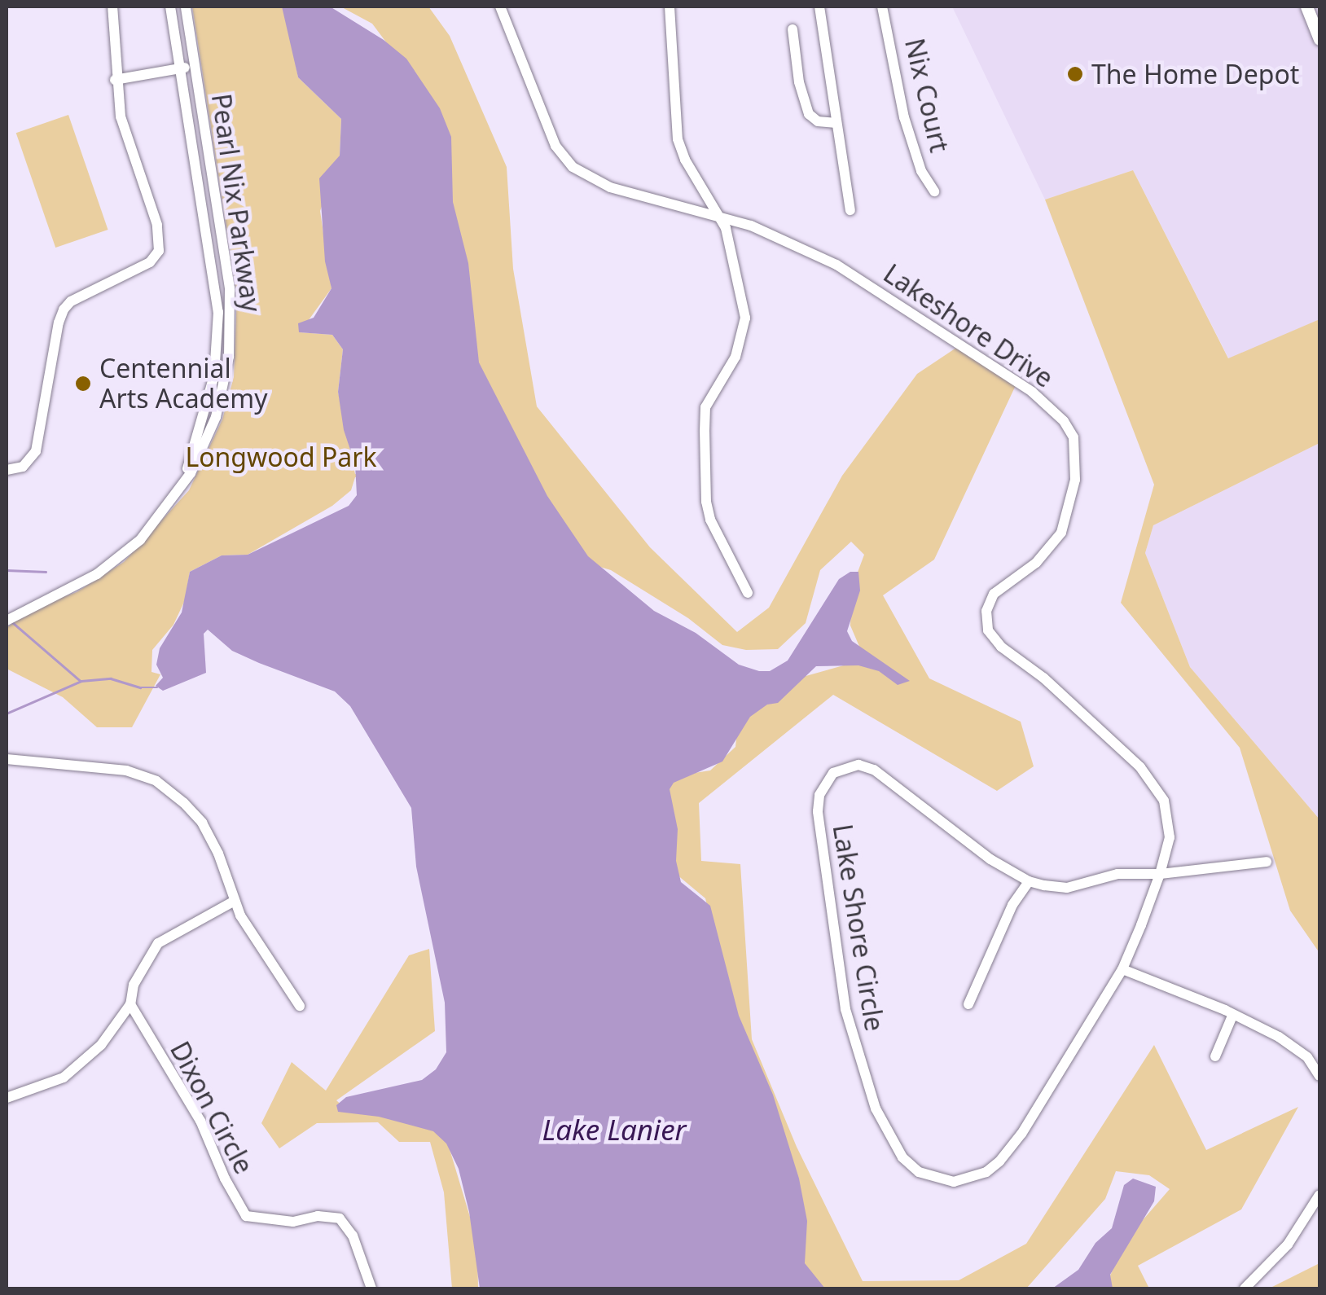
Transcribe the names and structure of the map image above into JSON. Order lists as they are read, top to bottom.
{
  "streets": {
    "street": [
      "Nix Court",
      "Pearl Nix Parkway",
      "Lakeshore Drive",
      "Lake Shore Circle",
      "Dixon Circle"
    ]
  },
  "crossings": [
    ["Lakeshore Drive", "Lake Shore Circle"]
  ],
  "water": ["Lake Lanier"],
  "parks": ["Longwood Park"],
  "places": ["The Home Depot", "Centennial Arts Academy"]
}
